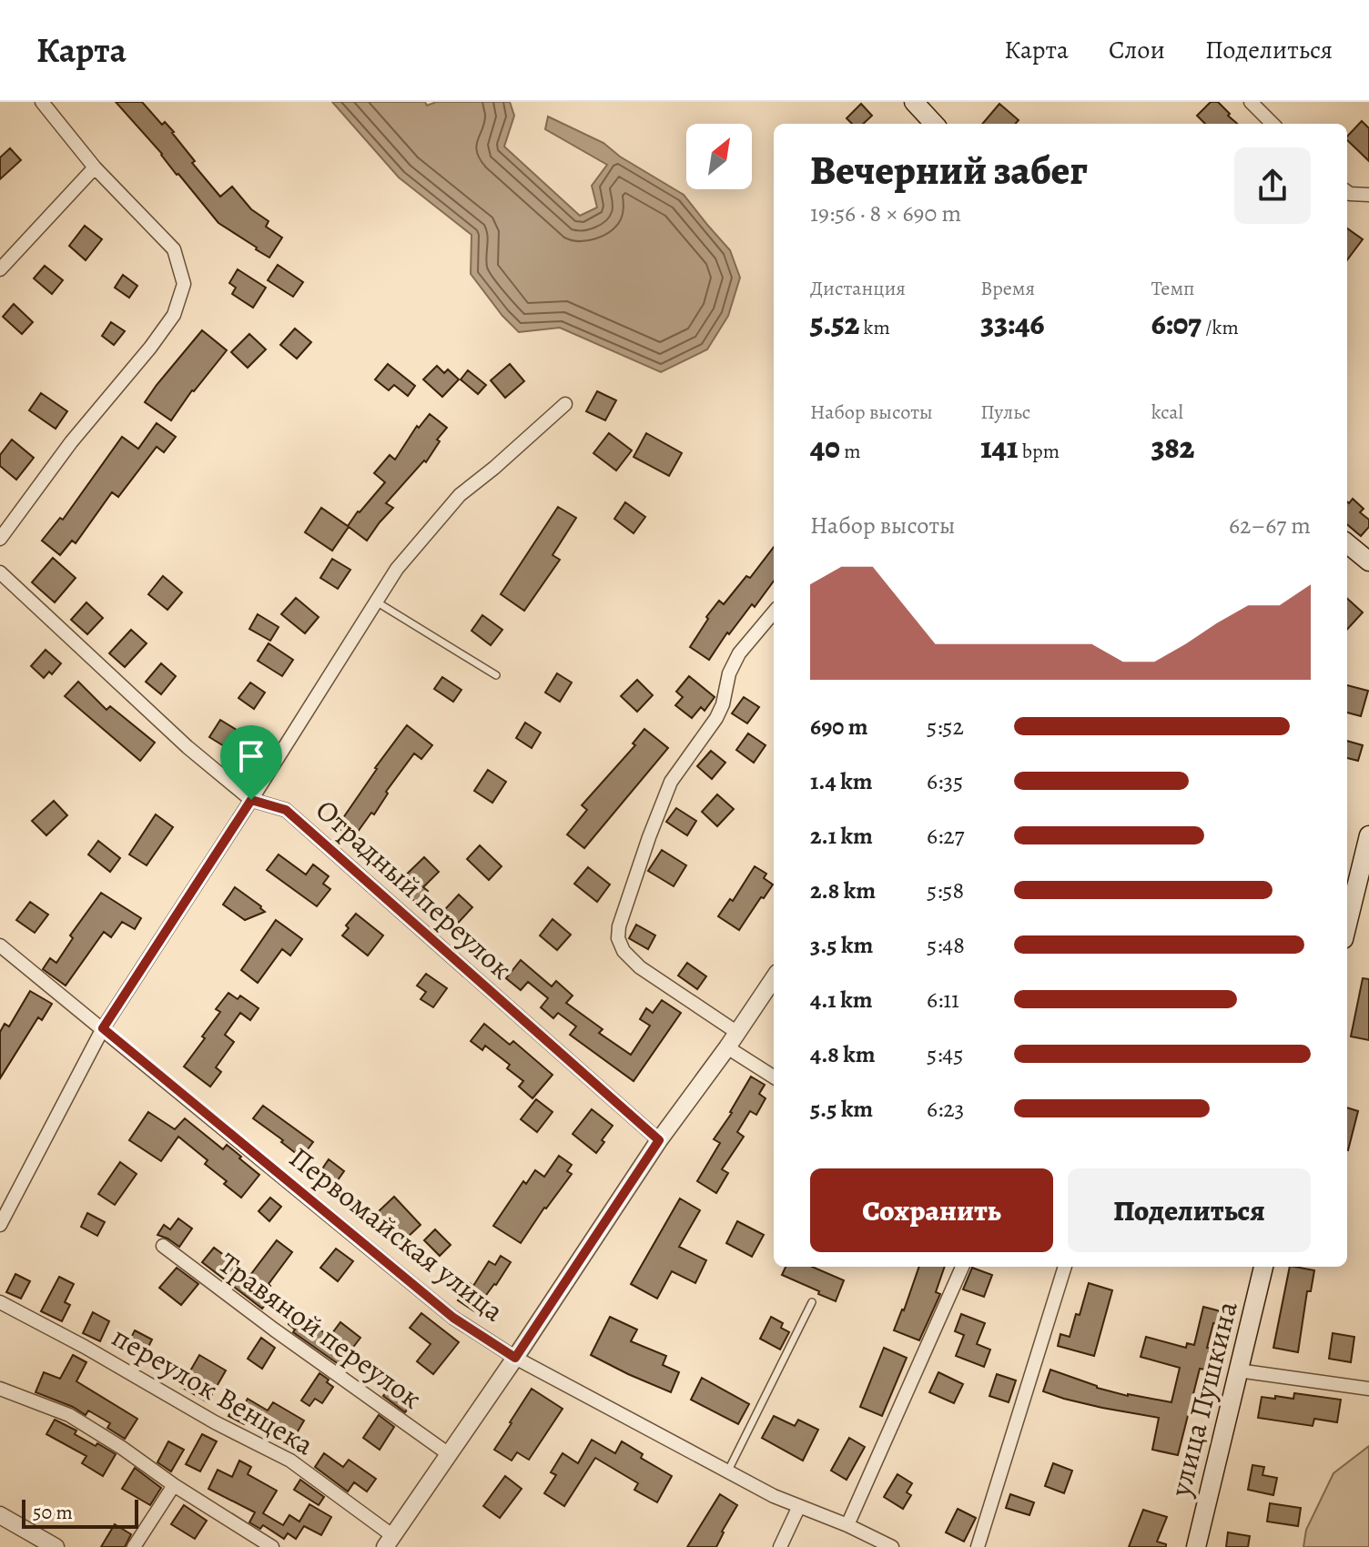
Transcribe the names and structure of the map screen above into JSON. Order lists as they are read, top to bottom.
{
  "streets": {
    "main road": ["улица Пушкина"],
    "street": [
      "Отрадный переулок",
      "Первомайская улица",
      "Травяной переулок",
      "переулок Венцека"
    ]
  },
  "scale_bar": "50 m",
  "north": "top right",
  "page": {
    "header": "Карта",
    "nav": ["Карта", "Слои", "Поделиться"],
    "heading": ["Вечерний забег", "19:56 · 8 × 690 m"],
    "stats": [
      ["Дистанция", "5.52 km"],
      ["Время", "33:46"],
      ["Темп", "6:07 /km"],
      ["Набор высоты", "40 m"],
      ["Пульс", "141 bpm"],
      ["kcal", "382"]
    ],
    "chart": ["Набор высоты", "62–67 m"],
    "list": [
      {
        "name": "690 m",
        "note": "5:52"
      },
      {
        "name": "1.4 km",
        "note": "6:35"
      },
      {
        "name": "2.1 km",
        "note": "6:27"
      },
      {
        "name": "2.8 km",
        "note": "5:58"
      },
      {
        "name": "3.5 km",
        "note": "5:48"
      },
      {
        "name": "4.1 km",
        "note": "6:11"
      },
      {
        "name": "4.8 km",
        "note": "5:45"
      },
      {
        "name": "5.5 km",
        "note": "6:23"
      }
    ],
    "buttons": ["Сохранить", "Поделиться"],
    "scale": "50 m"
  }
}
